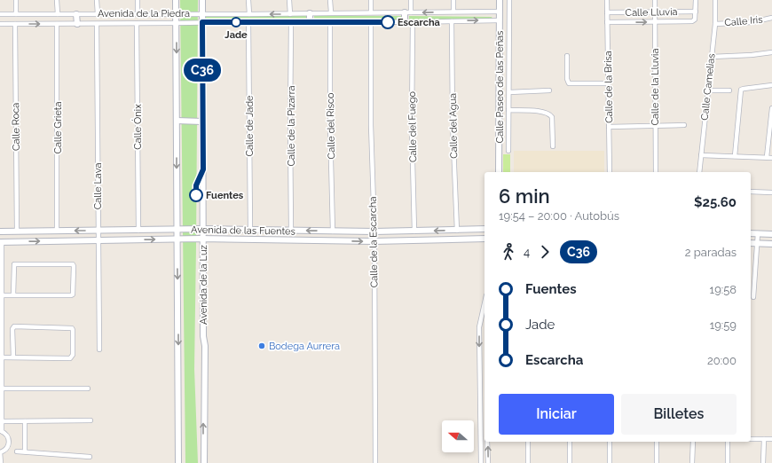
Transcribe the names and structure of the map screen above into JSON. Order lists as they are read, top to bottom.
{
  "streets": {
    "main road": ["Calle Paseo de las Peñas", "Avenida de las Fuentes", "Avenida de la Luz"],
    "street": [
      "Calle Lluvia",
      "Avenida de la Piedra",
      "Calle Iris",
      "Calle de la Brisa",
      "Calle de la Lluvia",
      "Calle Camelias",
      "Calle de Jade",
      "Calle de la Pizarra",
      "Calle del Risco",
      "Calle del Agua",
      "Calle Roca",
      "Calle Ónix",
      "Calle del Fuego",
      "Calle Grieta",
      "Calle Lava",
      "Calle de la Escarcha"
    ]
  },
  "crossings": [
    ["Calle Lluvia", "Calle de la Brisa"],
    ["Calle Lluvia", "Calle de la Lluvia"],
    ["Avenida de la Piedra", "Calle Paseo de las Peñas"],
    ["Avenida de la Piedra", "Calle de Jade"],
    ["Avenida de la Piedra", "Calle de la Pizarra"],
    ["Avenida de la Piedra", "Calle del Risco"],
    ["Avenida de la Piedra", "Calle del Agua"],
    ["Avenida de la Piedra", "Calle Roca"],
    ["Avenida de la Piedra", "Calle Ónix"],
    ["Avenida de la Piedra", "Calle del Fuego"],
    ["Avenida de la Piedra", "Calle Grieta"],
    ["Avenida de la Piedra", "Calle Lava"],
    ["Avenida de la Piedra", "Calle de la Escarcha"],
    ["Avenida de la Piedra", "Avenida de la Luz"],
    ["Calle Iris", "Calle Camelias"],
    ["Calle de Jade", "Avenida de las Fuentes"],
    ["Calle de la Pizarra", "Avenida de las Fuentes"],
    ["Calle del Risco", "Avenida de las Fuentes"],
    ["Calle del Agua", "Avenida de las Fuentes"],
    ["Calle Roca", "Avenida de las Fuentes"],
    ["Calle Ónix", "Avenida de las Fuentes"],
    ["Calle del Fuego", "Avenida de las Fuentes"],
    ["Calle Grieta", "Avenida de las Fuentes"],
    ["Calle Lava", "Avenida de las Fuentes"],
    ["Avenida de las Fuentes", "Calle de la Escarcha"],
    ["Avenida de las Fuentes", "Avenida de la Luz"]
  ],
  "places": [
    "Jade",
    "Escarcha",
    "Fuentes",
    "Bodega Aurrera"
  ],
  "lines": ["bus line C36"],
  "north": "left",
  "page": {
    "on_map": "C36",
    "heading": ["6 min", "19:54 – 20:00 · Autobús", "$25.60"],
    "legs": ["4", "C36", "2 paradas"],
    "list": [
      {
        "name": "Fuentes",
        "value": "19:58"
      },
      {
        "name": "Jade",
        "value": "19:59"
      },
      {
        "name": "Escarcha",
        "value": "20:00"
      }
    ],
    "buttons": ["Iniciar", "Billetes"]
  }
}
